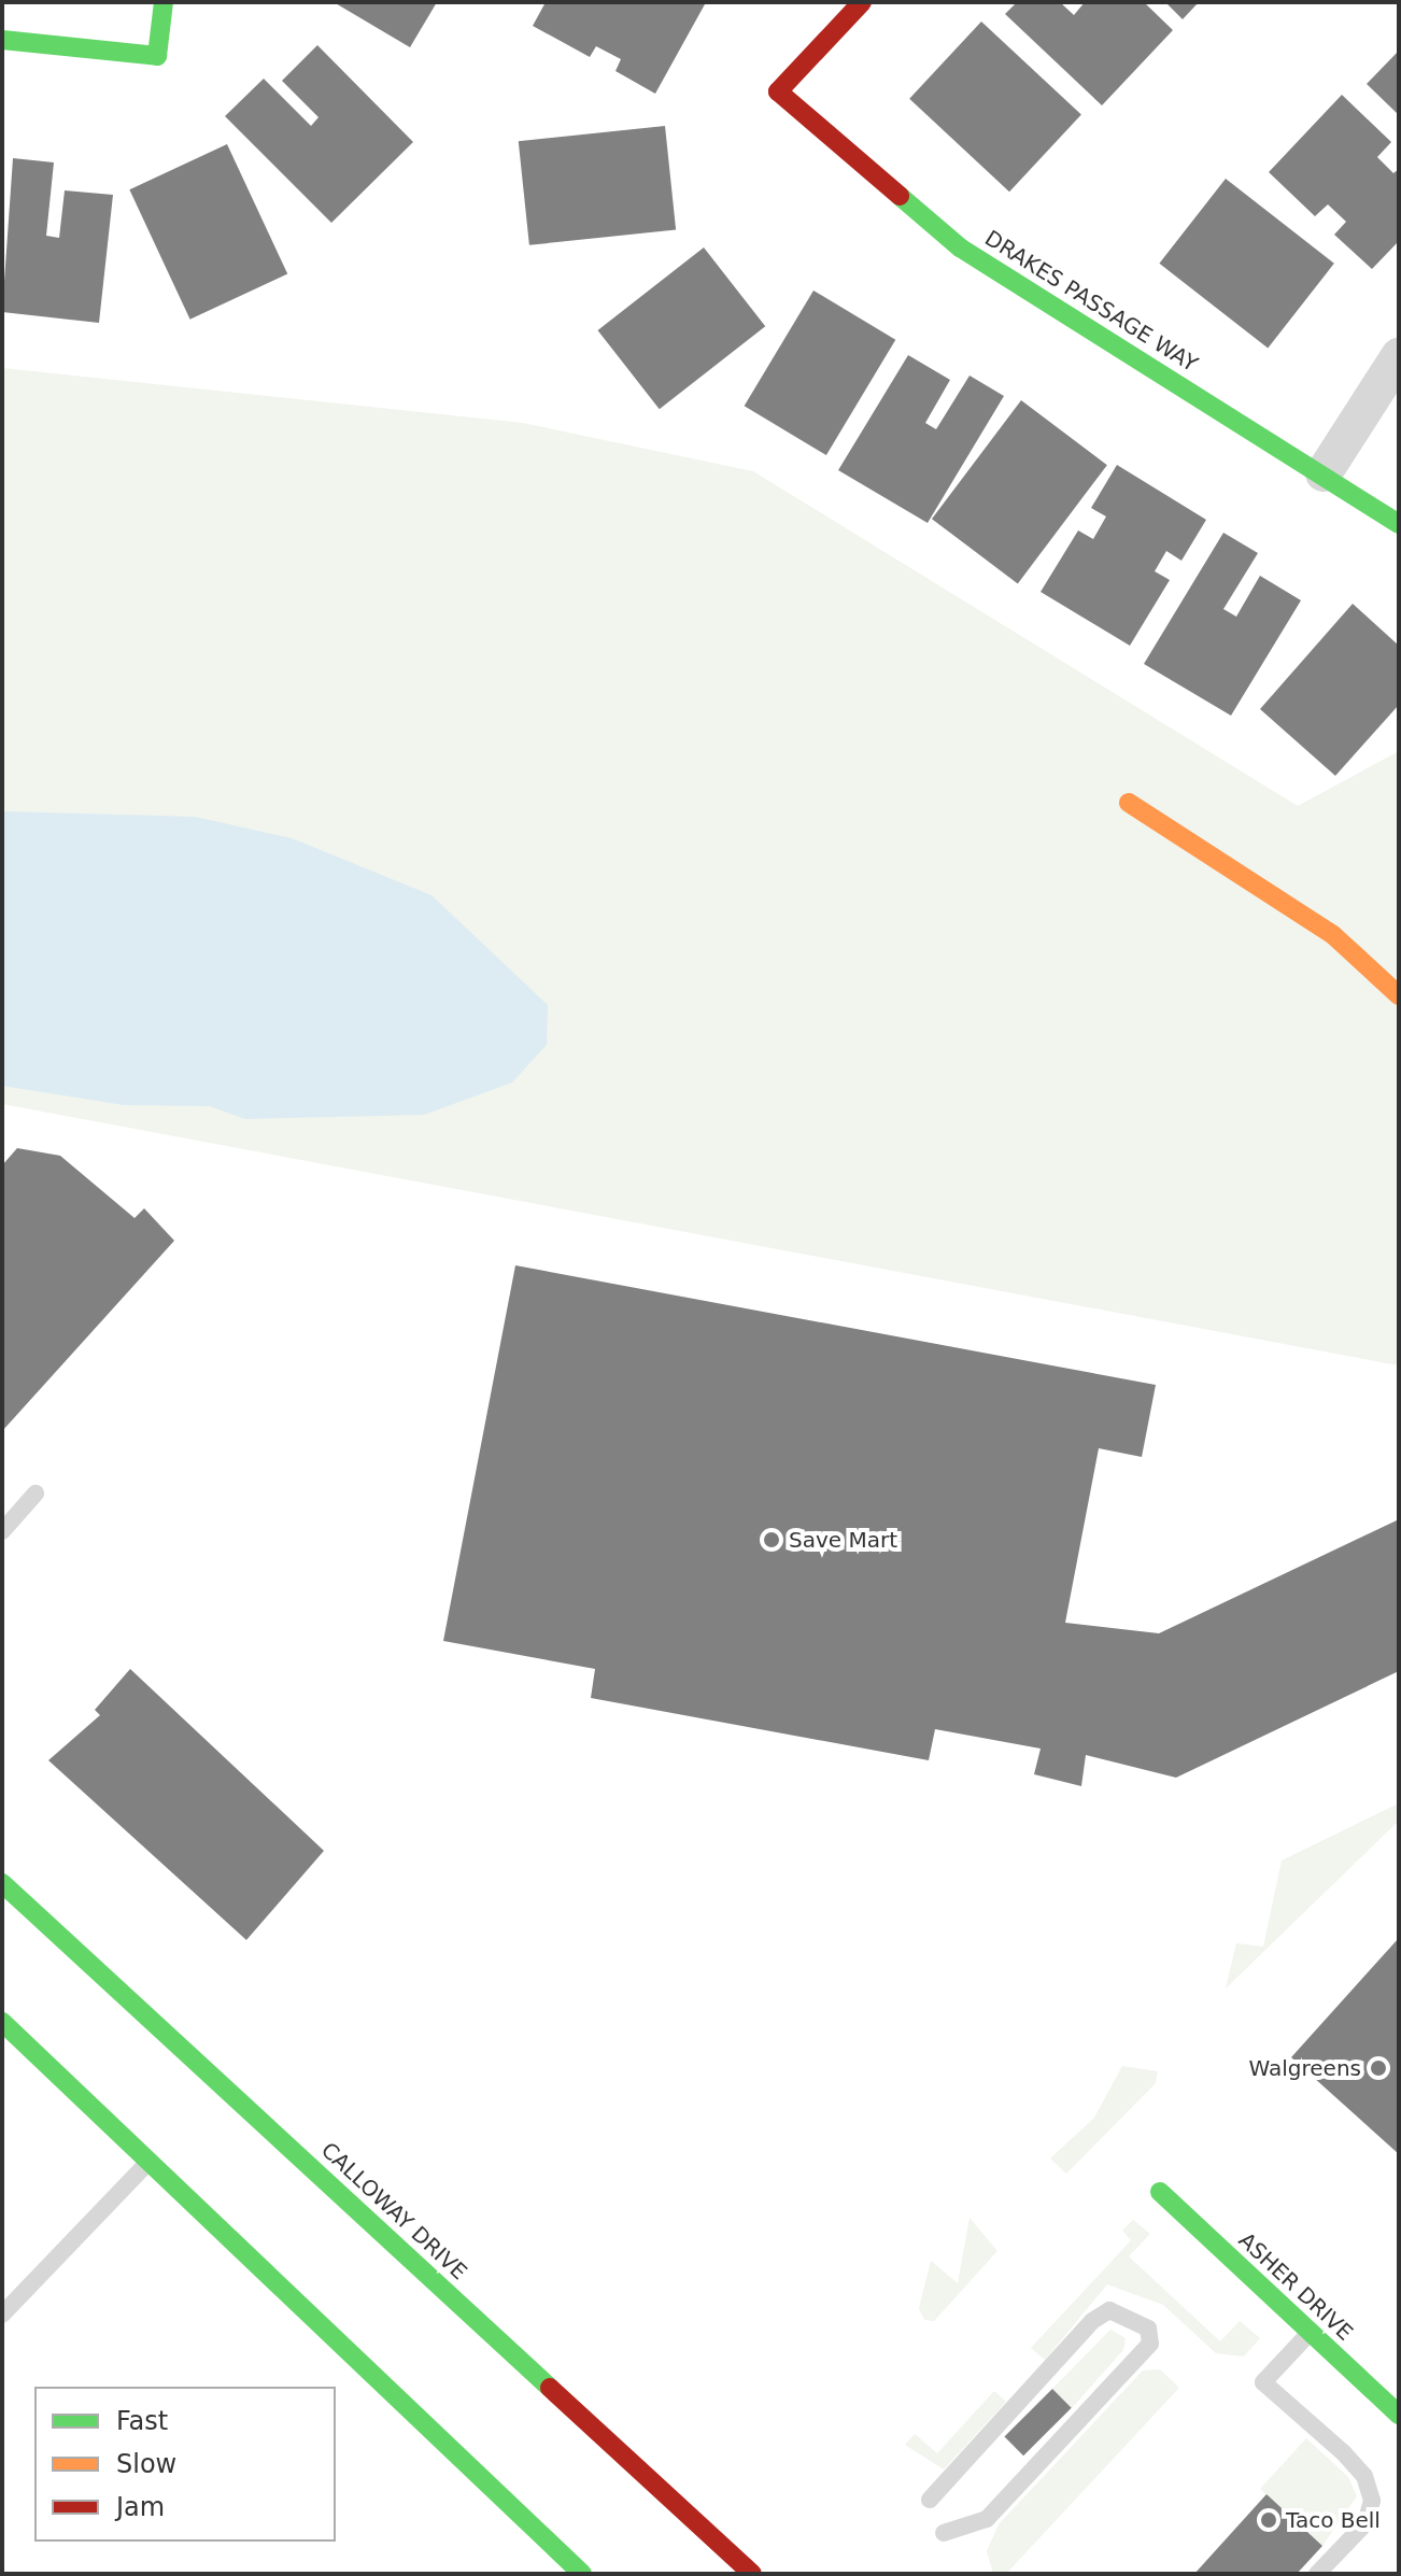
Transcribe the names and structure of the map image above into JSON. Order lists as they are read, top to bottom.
{
  "streets": {
    "main road": ["DRAKES PASSAGE WAY", "CALLOWAY DRIVE", "ASHER DRIVE"]
  },
  "places": ["Save Mart", "Walgreens", "Taco Bell"],
  "legend": ["Fast", "Slow", "Jam"]
}
